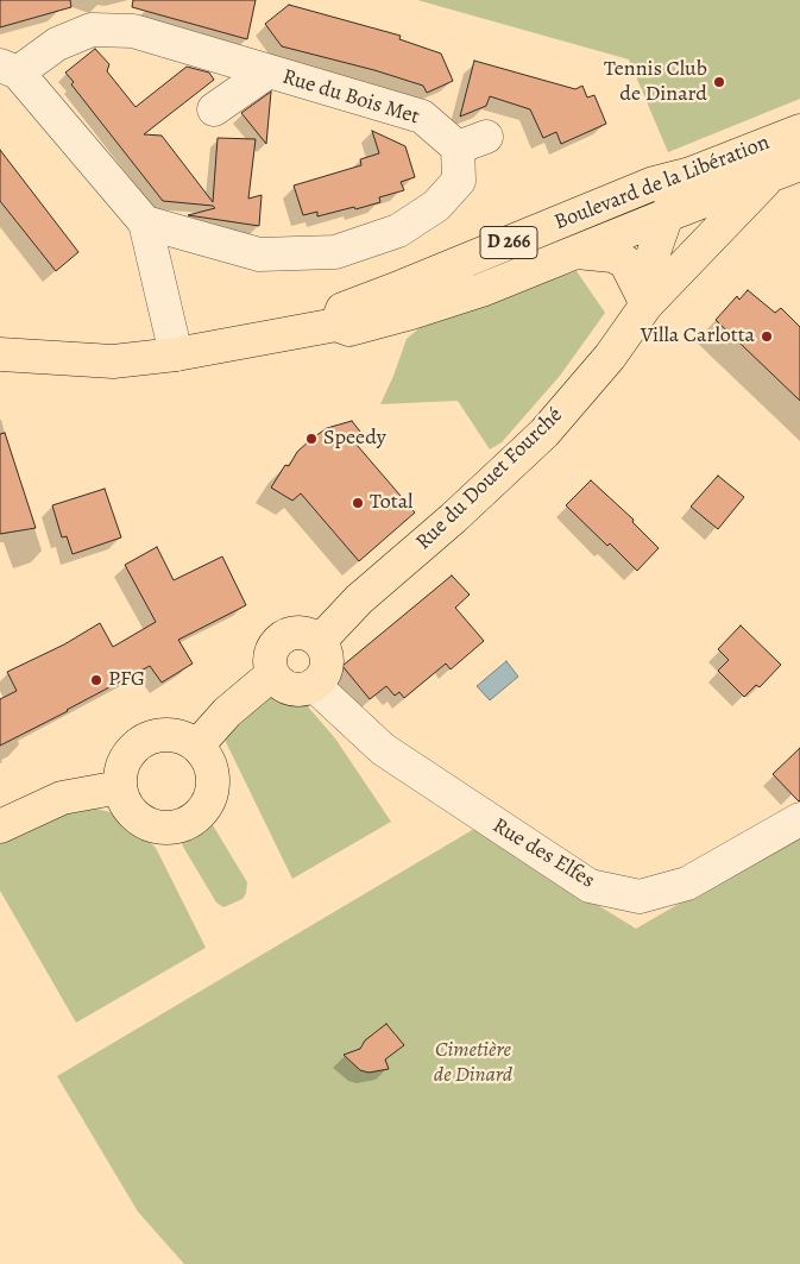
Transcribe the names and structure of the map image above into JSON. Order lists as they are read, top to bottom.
{
  "streets": {
    "main road": ["Boulevard de la Libération", "D 266", "Rue du Douet Fourché"],
    "street": ["Rue du Bois Met", "Rue des Elfes"]
  },
  "crossings": [
    ["Rue du Bois Met", "Boulevard de la Libération"],
    ["Boulevard de la Libération", "Rue du Douet Fourché"],
    ["Rue du Douet Fourché", "Rue des Elfes"]
  ],
  "parks": ["Cimetière de Dinard"],
  "places": [
    "Tennis Club de Dinard",
    "Villa Carlotta",
    "Speedy",
    "Total",
    "PFG"
  ]
}
